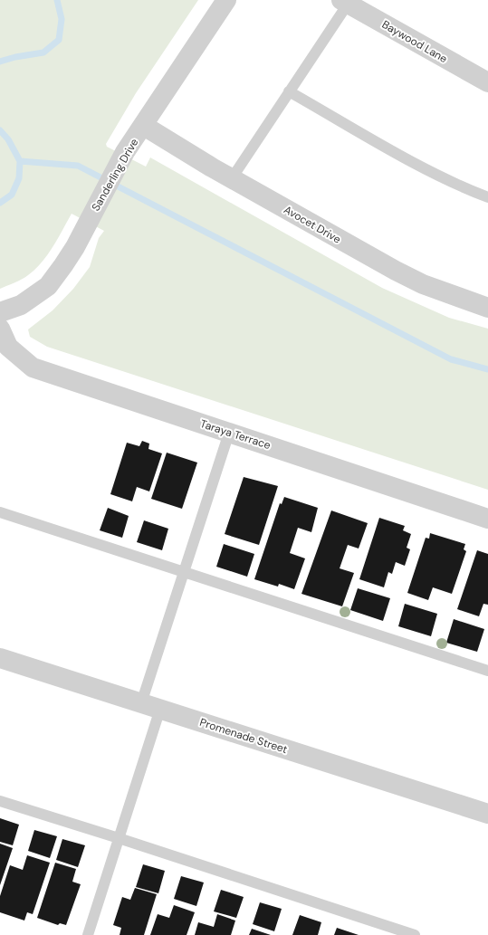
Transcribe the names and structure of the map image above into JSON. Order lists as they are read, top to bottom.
{
  "streets": {
    "street": [
      "Baywood Lane",
      "Sanderling Drive",
      "Avocet Drive",
      "Taraya Terrace",
      "Promenade Street"
    ]
  },
  "crossings": [
    ["Sanderling Drive", "Avocet Drive"]
  ]
}
